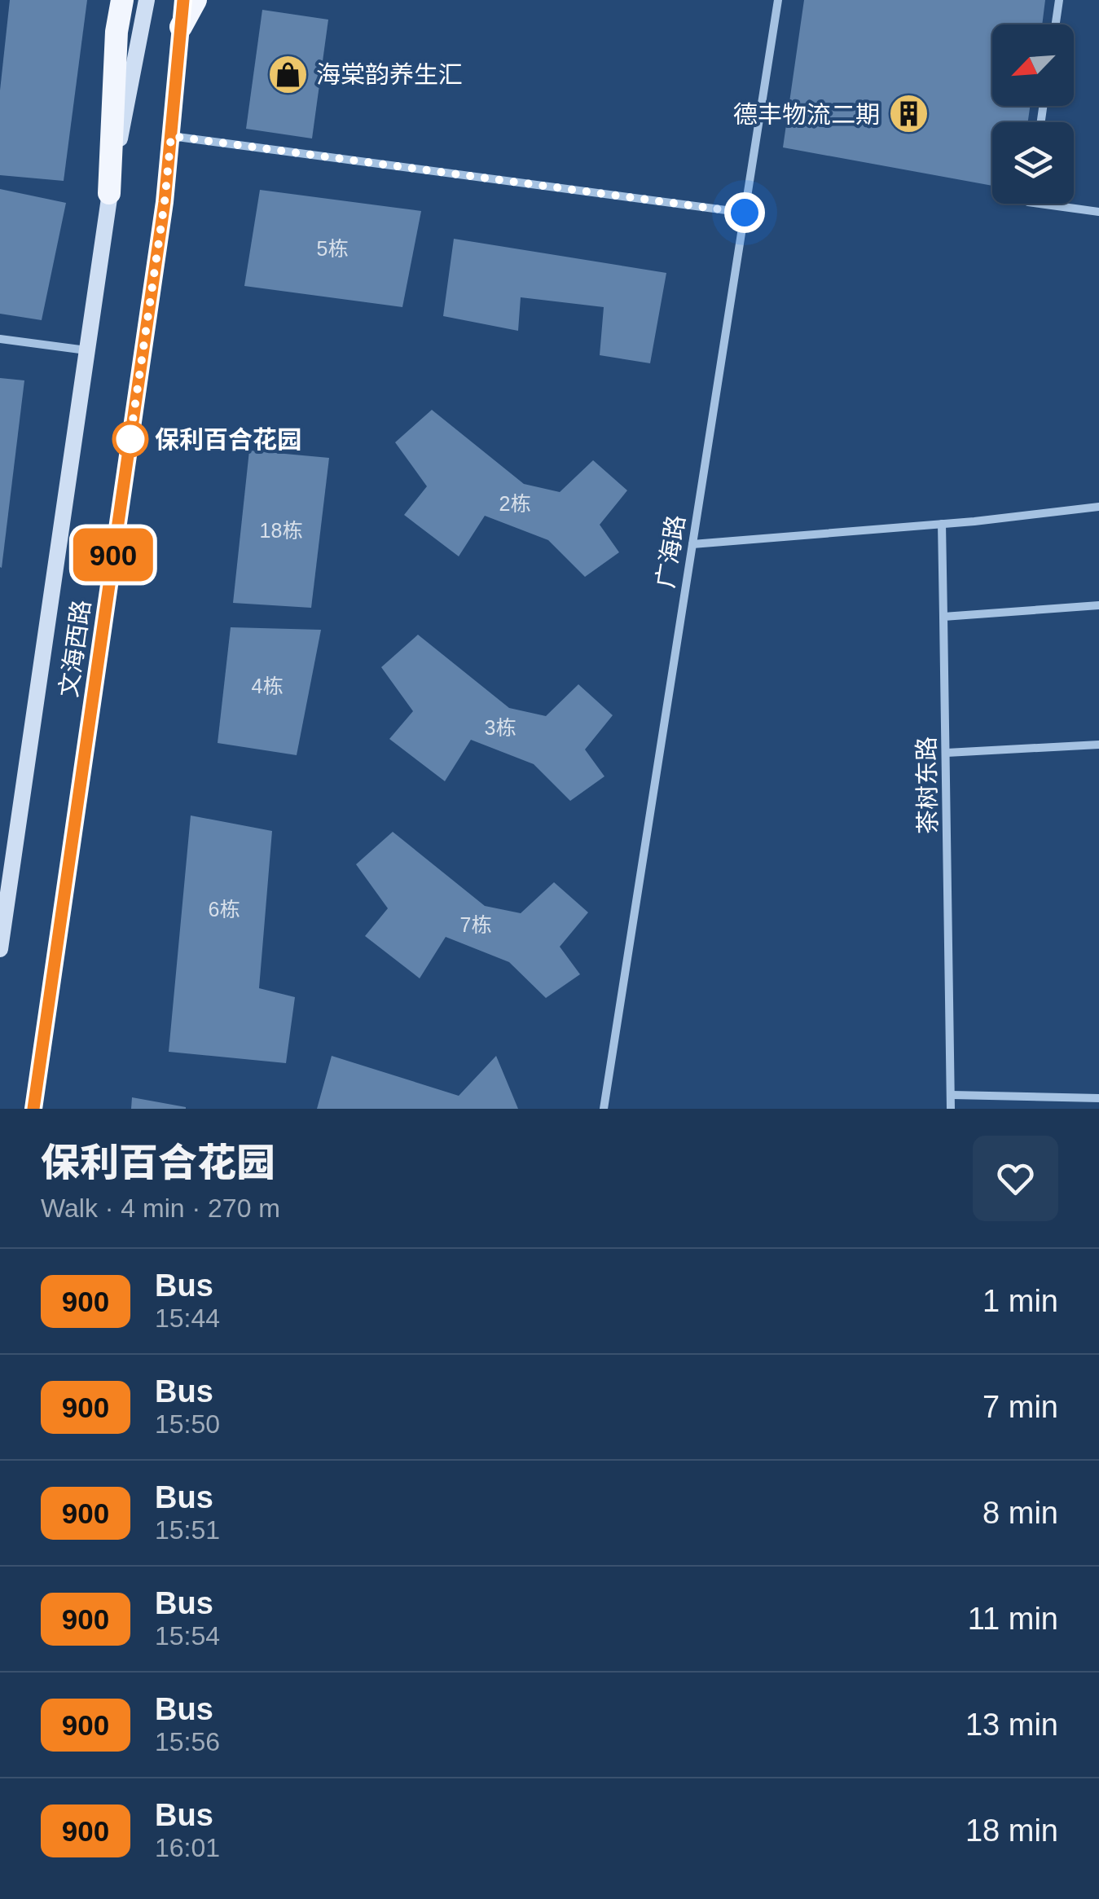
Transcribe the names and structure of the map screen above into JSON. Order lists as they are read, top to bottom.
{
  "streets": {
    "main road": ["文海西路"],
    "street": ["广海路", "茶树东路"]
  },
  "places": {
    "shop": ["海棠韵养生汇"],
    "building": ["德丰物流二期"],
    "other": ["保利百合花园"]
  },
  "lines": ["bus line 900"],
  "house_numbers": [
    "5栋",
    "2栋",
    "18栋",
    "4栋",
    "3栋",
    "6栋",
    "7栋"
  ],
  "north": "bottom left",
  "page": {
    "on_map": "900",
    "heading": ["保利百合花园", "Walk · 4 min · 270 m"],
    "list": [
      {
        "mark": "900",
        "name": "Bus",
        "note": "15:44",
        "value": "1 min"
      },
      {
        "mark": "900",
        "name": "Bus",
        "note": "15:50",
        "value": "7 min"
      },
      {
        "mark": "900",
        "name": "Bus",
        "note": "15:51",
        "value": "8 min"
      },
      {
        "mark": "900",
        "name": "Bus",
        "note": "15:54",
        "value": "11 min"
      },
      {
        "mark": "900",
        "name": "Bus",
        "note": "15:56",
        "value": "13 min"
      },
      {
        "mark": "900",
        "name": "Bus",
        "note": "16:01",
        "value": "18 min"
      }
    ]
  }
}
